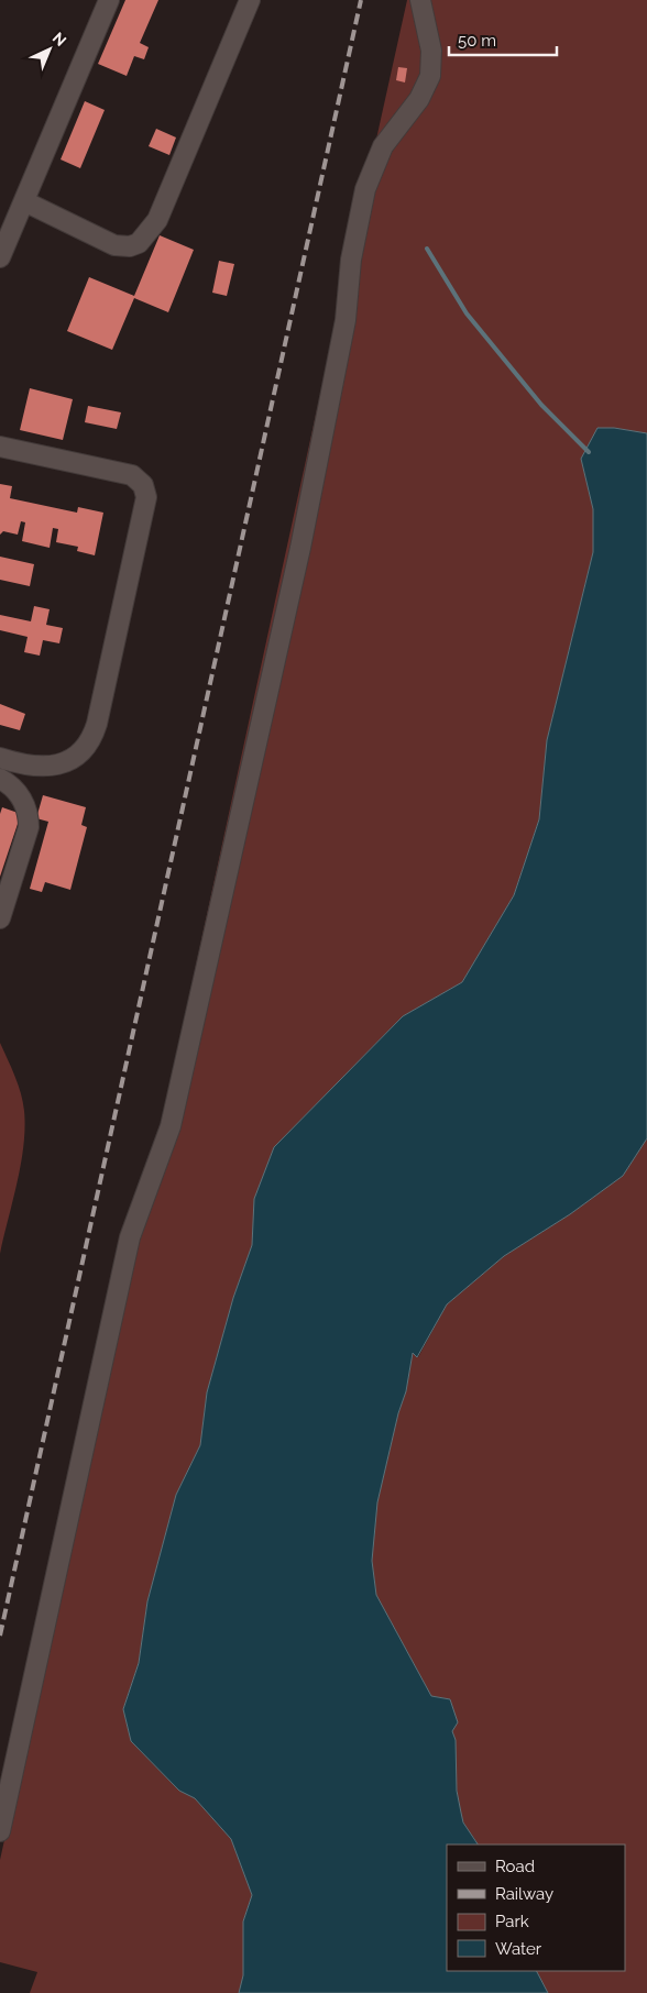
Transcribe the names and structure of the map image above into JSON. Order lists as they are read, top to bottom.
{
  "legend": [
    "Road",
    "Railway",
    "Park",
    "Water"
  ],
  "scale_bar": "50 m",
  "north": "top right"
}
